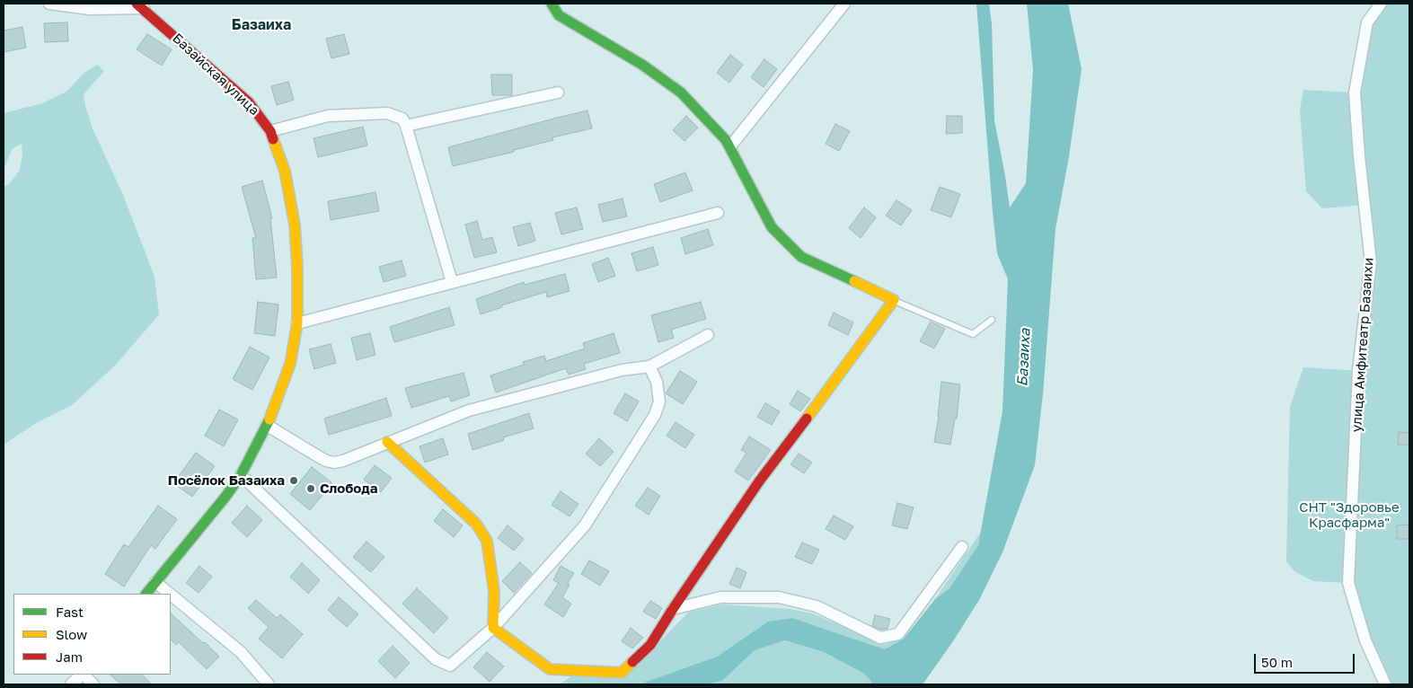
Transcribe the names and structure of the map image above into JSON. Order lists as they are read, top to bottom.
{
  "streets": {
    "street": ["Базайская улица", "улица Амфитеатр Базаихи"]
  },
  "districts": ["Базаиха"],
  "water": ["Базаиха"],
  "parks": ["СНТ \"Здоровье Красфарма\""],
  "places": ["Посёлок Базаиха", "Слобода"],
  "legend": ["Fast", "Slow", "Jam"],
  "scale_bar": "50 m"
}
